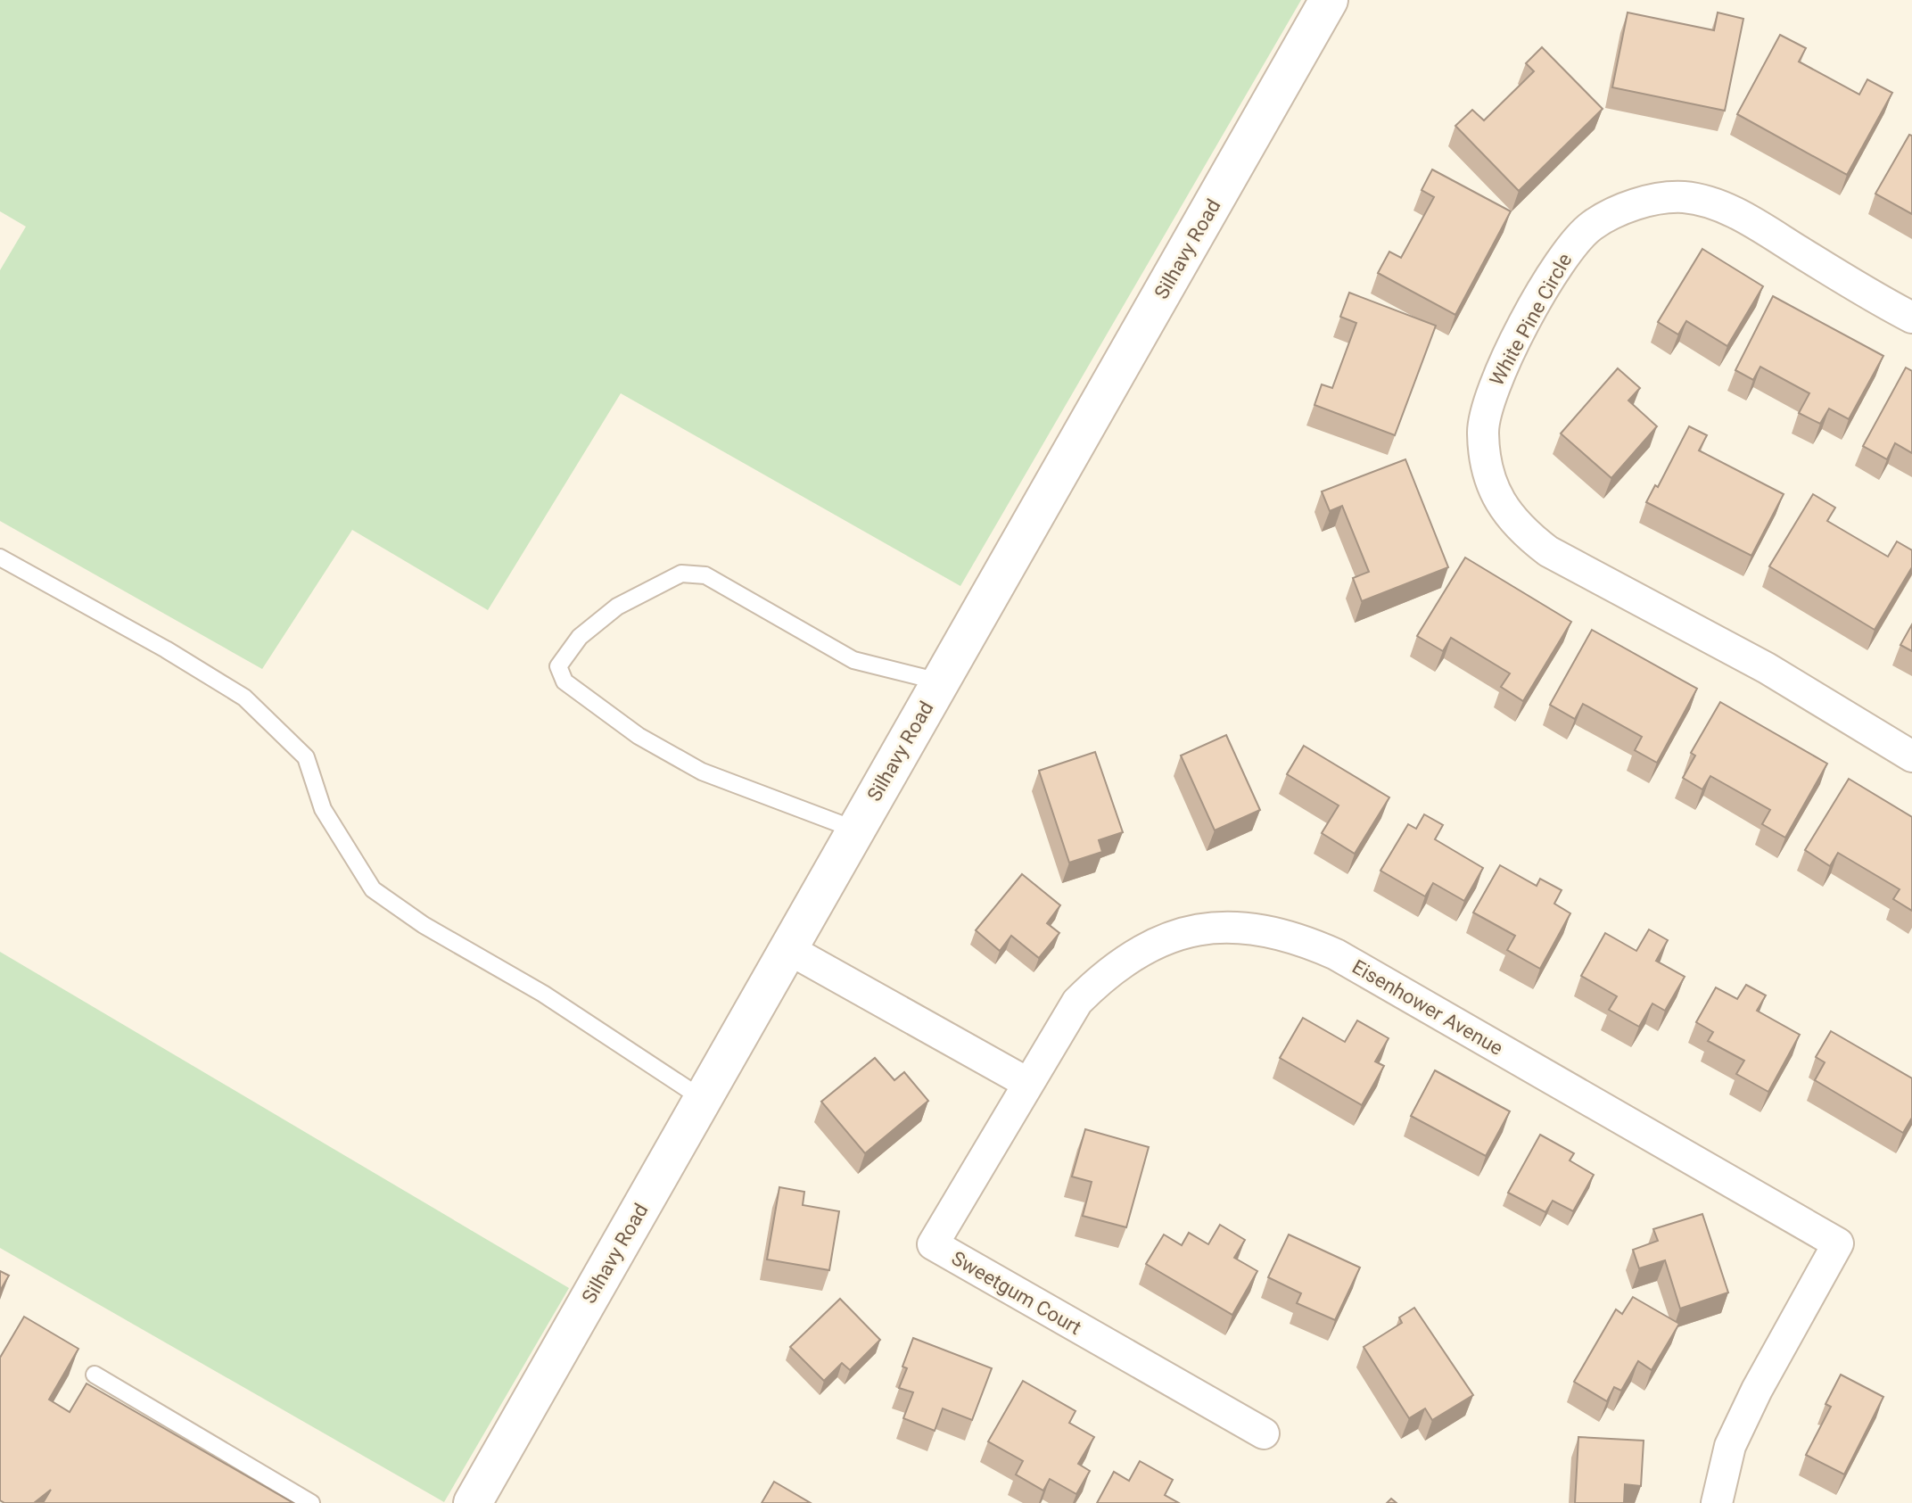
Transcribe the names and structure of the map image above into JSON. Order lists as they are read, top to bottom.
{
  "streets": {
    "street": [
      "Silhavy Road",
      "White Pine Circle",
      "Eisenhower Avenue",
      "Sweetgum Court"
    ]
  },
  "crossings": [
    ["Eisenhower Avenue", "Sweetgum Court"]
  ]
}
